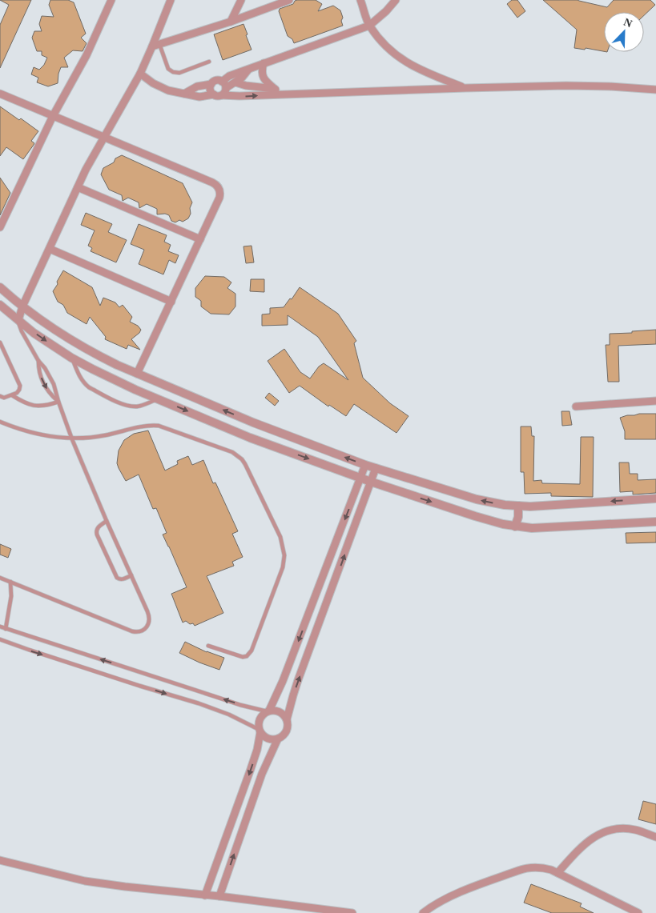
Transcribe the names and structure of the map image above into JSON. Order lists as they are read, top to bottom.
{
  "north": "top right"
}
